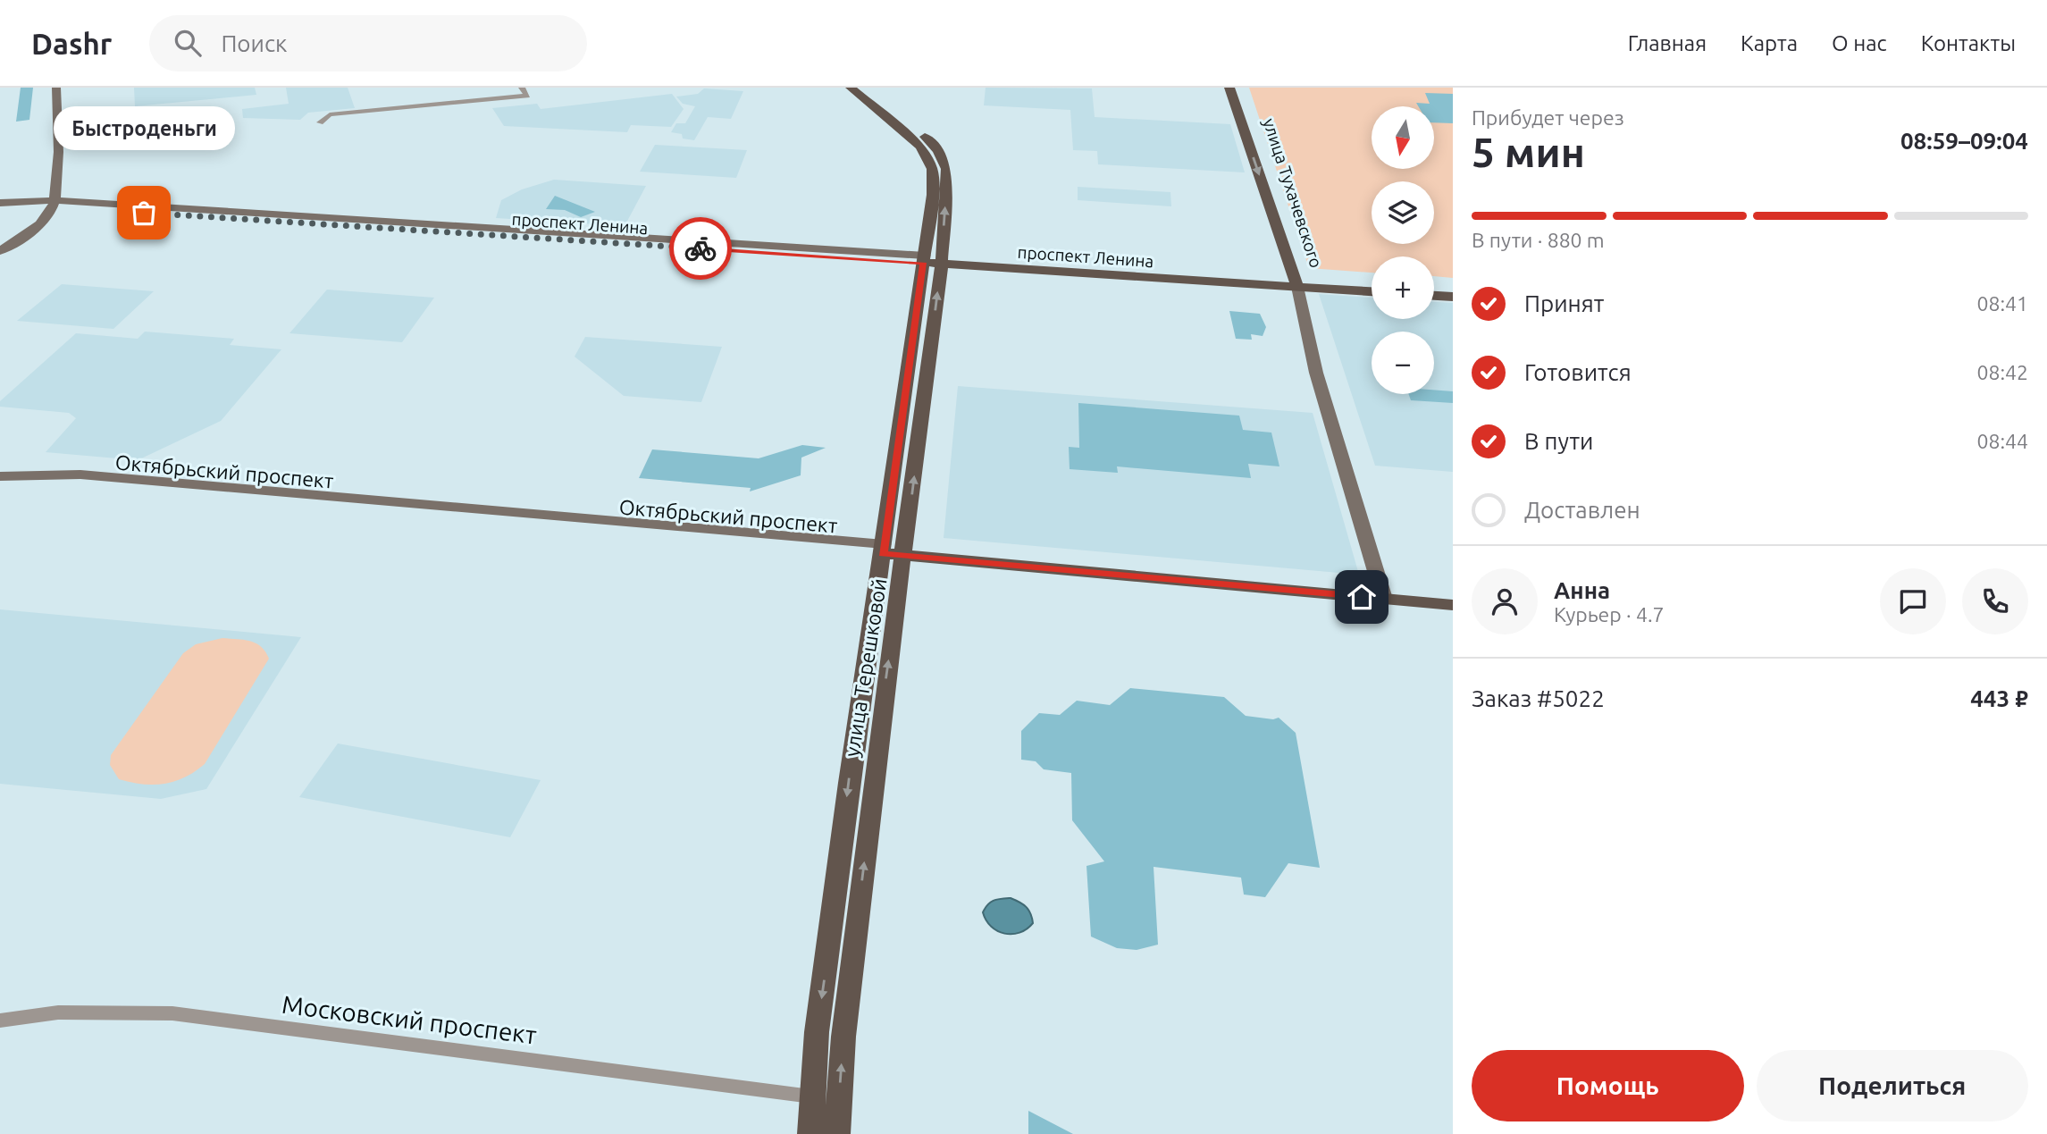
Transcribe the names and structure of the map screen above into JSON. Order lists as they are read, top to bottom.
{
  "streets": {
    "main road": [
      "улица Тухачевского",
      "проспект Ленина",
      "Октябрьский проспект",
      "улица Терешковой"
    ],
    "street": ["Московский проспект"]
  },
  "crossings": [
    ["улица Тухачевского", "проспект Ленина"],
    ["проспект Ленина", "улица Терешковой"],
    ["Октябрьский проспект", "улица Терешковой"],
    ["улица Терешковой", "Московский проспект"]
  ],
  "places": ["Быстроденьги"],
  "north": "bottom",
  "page": {
    "header": "Dashr",
    "search": "Поиск",
    "nav": [
      "Главная",
      "Карта",
      "О нас",
      "Контакты"
    ],
    "heading": ["5 мин", "Прибудет через", "08:59–09:04"],
    "panel": [
      "Анна",
      "Курьер · 4.7",
      "Заказ #5022",
      "443 ₽"
    ],
    "map_buttons": ["+", "−"],
    "bubble": "Быстроденьги",
    "bar": "В пути · 880 m",
    "list": [
      ["Принят", "08:41"],
      ["Готовится", "08:42"],
      ["В пути", "08:44"],
      "Доставлен"
    ],
    "buttons": ["Помощь", "Поделиться"]
  }
}
